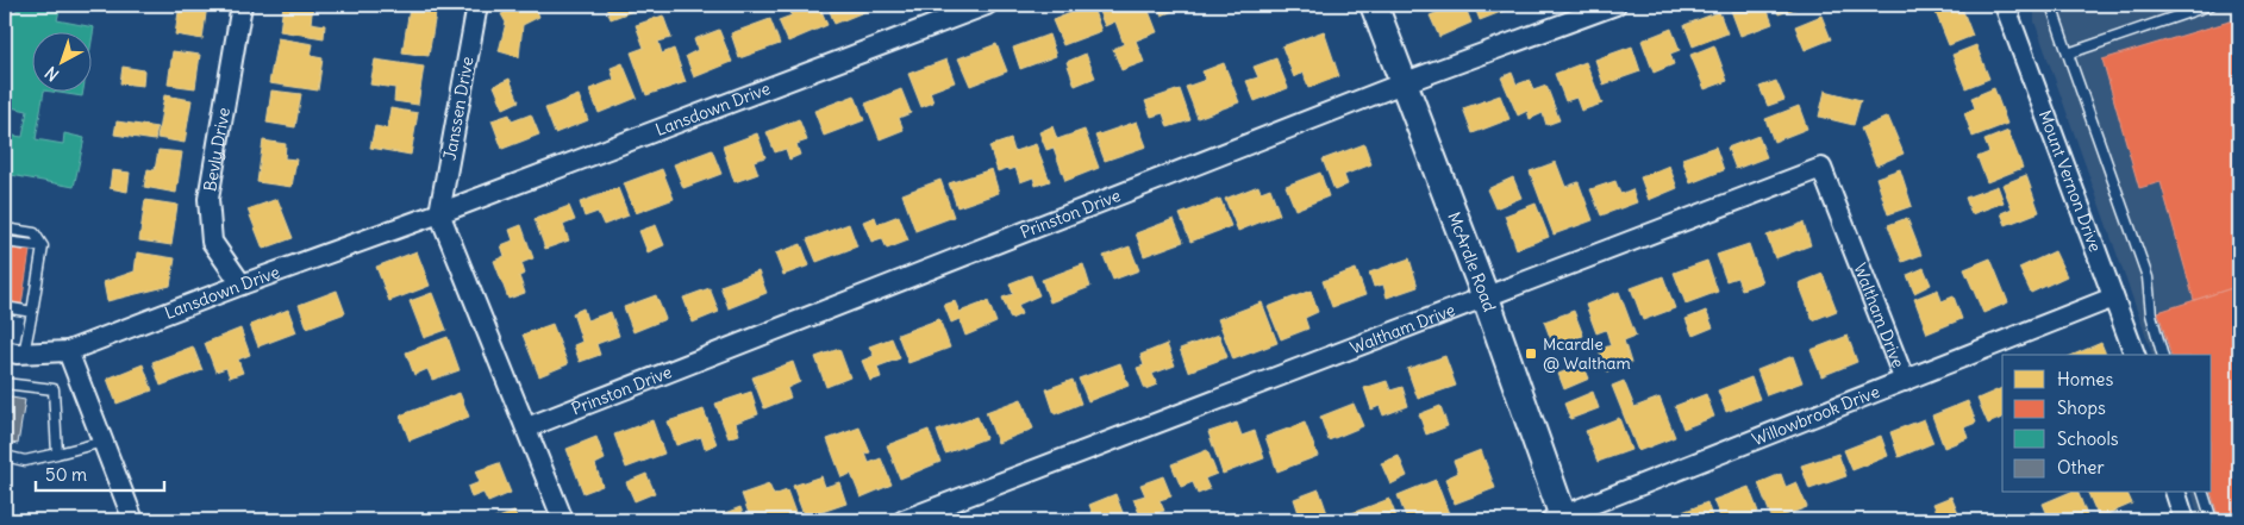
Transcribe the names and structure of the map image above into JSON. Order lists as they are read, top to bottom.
{
  "streets": {
    "main road": ["McArdle Road"],
    "street": [
      "Janssen Drive",
      "Lansdown Drive",
      "Bevly Drive",
      "Mount Vernon Drive",
      "Prinston Drive",
      "Waltham Drive",
      "Willowbrook Drive"
    ]
  },
  "crossings": [
    ["Janssen Drive", "Lansdown Drive"],
    ["Lansdown Drive", "Bevly Drive"],
    ["Mount Vernon Drive", "Willowbrook Drive"],
    ["Prinston Drive", "McArdle Road"],
    ["McArdle Road", "Waltham Drive"],
    ["McArdle Road", "Willowbrook Drive"],
    ["Waltham Drive", "Willowbrook Drive"]
  ],
  "places": {
    "transit": ["Mcardle @ Waltham"]
  },
  "legend": [
    "Homes",
    "Shops",
    "Schools",
    "Other"
  ],
  "scale_bar": "50 m",
  "north": "bottom left"
}
